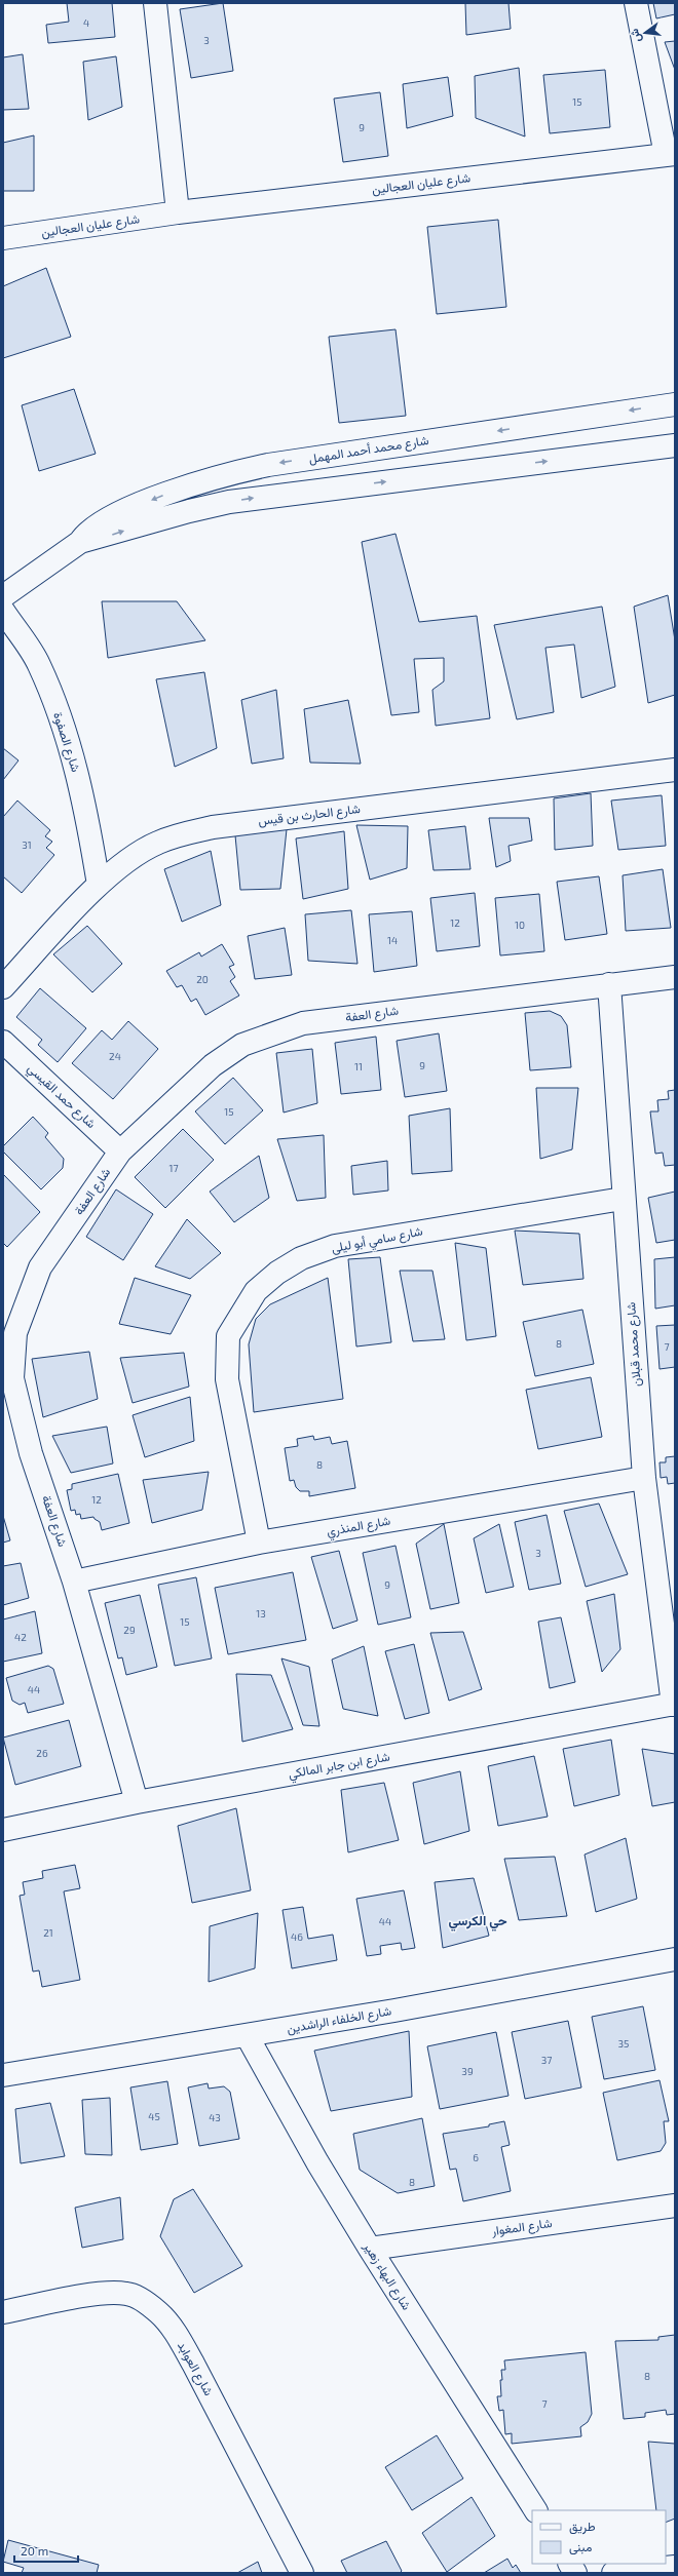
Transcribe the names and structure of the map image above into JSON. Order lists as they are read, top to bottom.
{
  "streets": {
    "street": [
      "شارع عليان العجالين",
      "شارع محمد أحمد المهمل",
      "شارع الصفوة",
      "شارع الحارث بن قيس",
      "شارع العفة",
      "شارع حمد القيسي",
      "شارع سامي أبو ليلى",
      "شارع محمد قبلان",
      "شارع المنذري",
      "شارع ابن جابر المالكي",
      "شارع الخلفاء الراشدين",
      "شارع المغوار",
      "شارع البهاء زهير",
      "شارع العوابد"
    ]
  },
  "crossings": [
    ["شارع الصفوة", "شارع الحارث بن قيس"],
    ["شارع العفة", "شارع حمد القيسي"],
    ["شارع العفة", "شارع محمد قبلان"],
    ["شارع العفة", "شارع المنذري"],
    ["شارع العفة", "شارع ابن جابر المالكي"],
    ["شارع سامي أبو ليلى", "شارع محمد قبلان"],
    ["شارع سامي أبو ليلى", "شارع المنذري"],
    ["شارع محمد قبلان", "شارع المنذري"],
    ["شارع محمد قبلان", "شارع ابن جابر المالكي"],
    ["شارع الخلفاء الراشدين", "شارع البهاء زهير"],
    ["شارع المغوار", "شارع البهاء زهير"]
  ],
  "districts": ["حي الكرسي"],
  "house_numbers": [
    "4",
    "3",
    "15",
    "9",
    "31",
    "12",
    "10",
    "14",
    "20",
    "24",
    "9",
    "11",
    "15",
    "17",
    "8",
    "7",
    "8",
    "12",
    "3",
    "9",
    "13",
    "15",
    "29",
    "42",
    "44",
    "26",
    "44",
    "21",
    "46",
    "35",
    "37",
    "39",
    "45",
    "43",
    "6",
    "8",
    "8",
    "7"
  ],
  "legend": ["طريق", "مبنى"],
  "scale_bar": "20 m",
  "north": "left"
}
